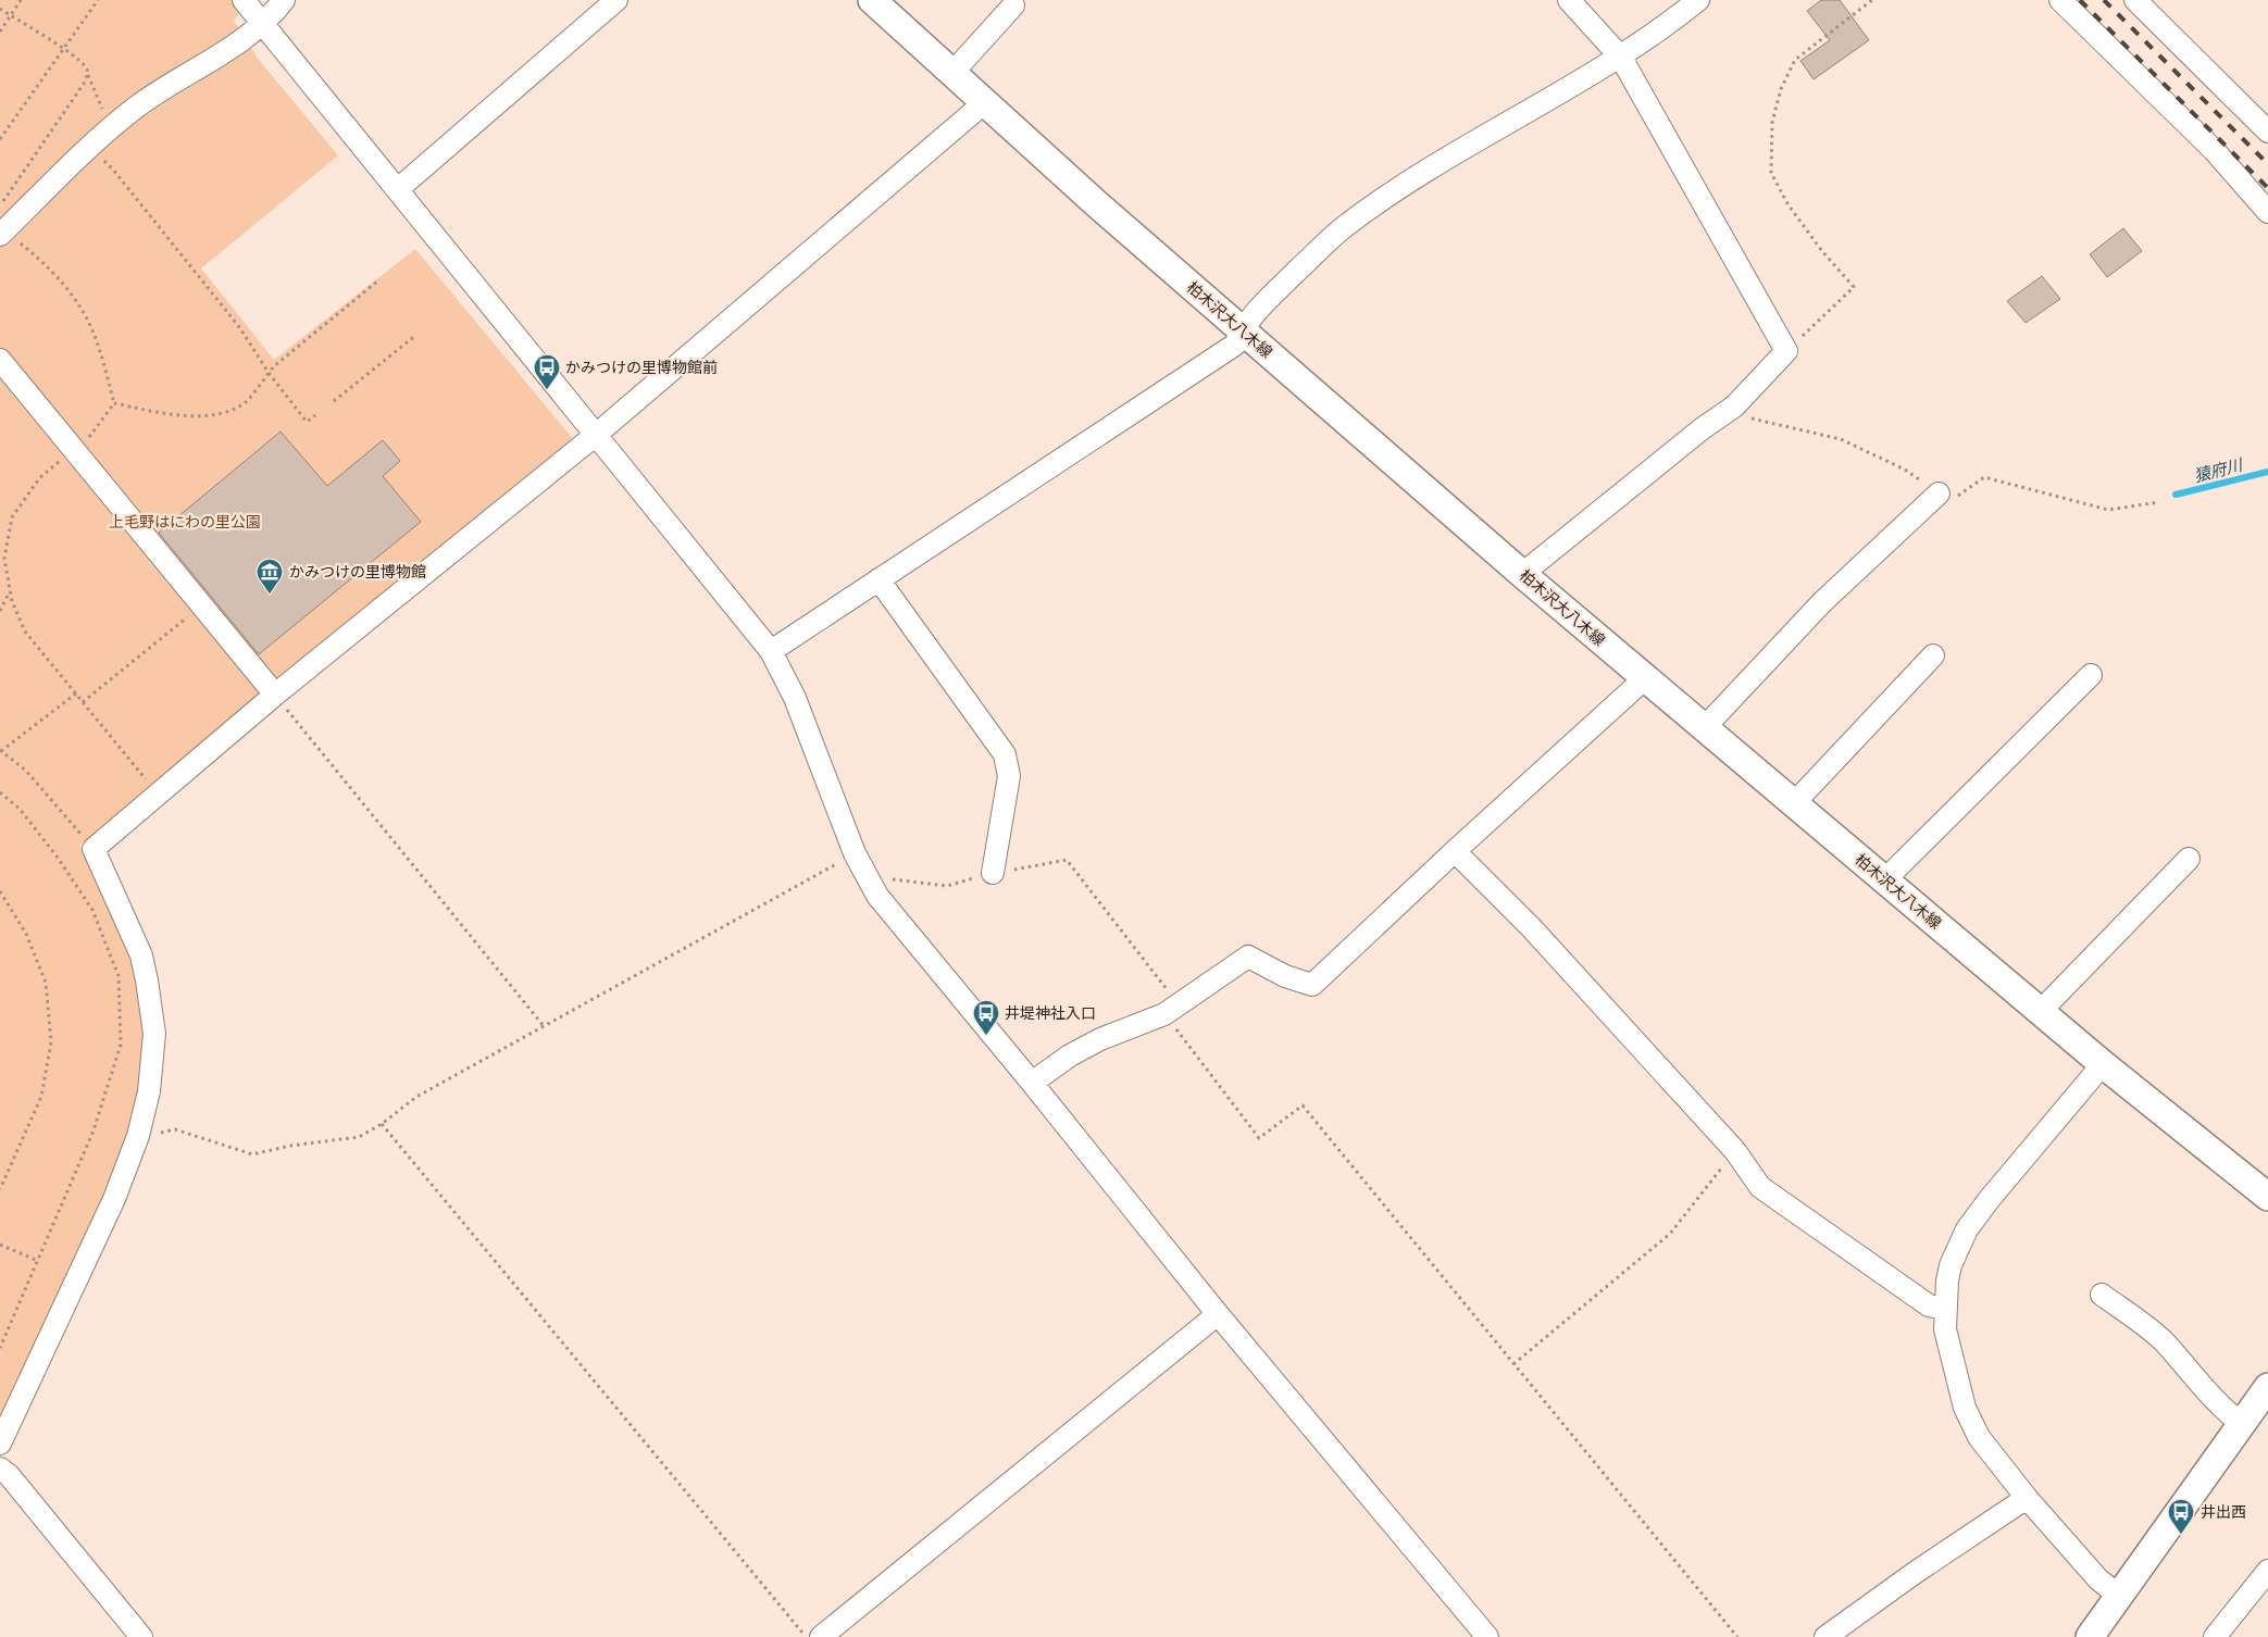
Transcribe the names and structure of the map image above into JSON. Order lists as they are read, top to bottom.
{
  "streets": {
    "main road": ["柏木沢大八木線"]
  },
  "water": ["猿府川"],
  "parks": ["上毛野はにわの里公園"],
  "places": {
    "bus stop": ["かみつけの里博物館前", "井堤神社入口", "井出西"],
    "museum": ["かみつけの里博物館"]
  }
}
